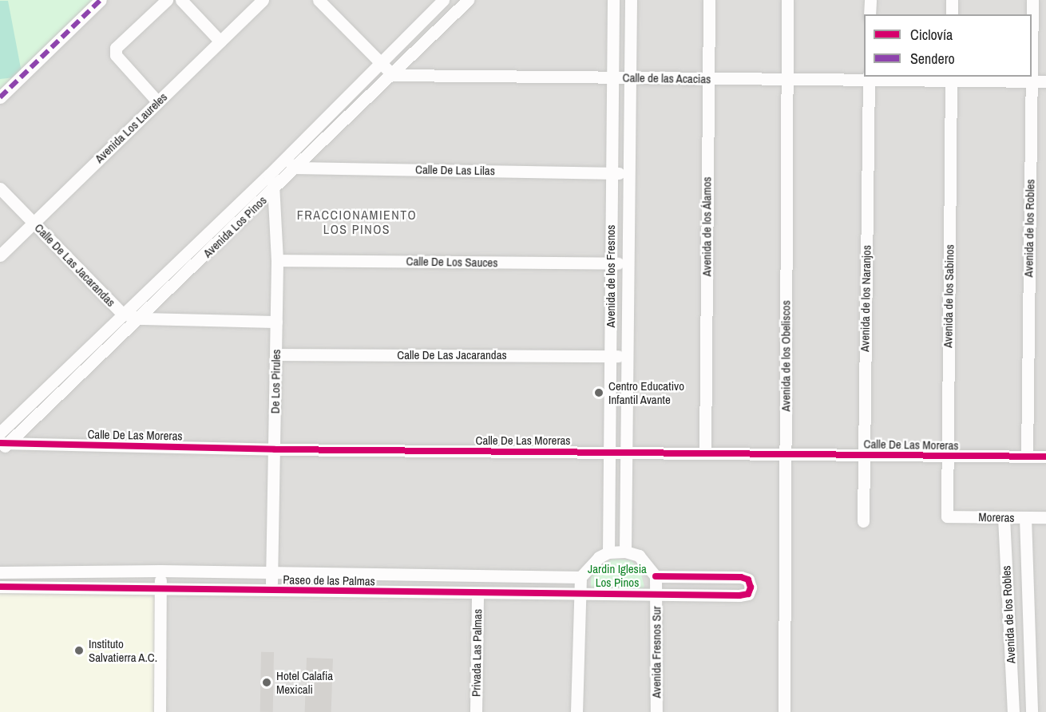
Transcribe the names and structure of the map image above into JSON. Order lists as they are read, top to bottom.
{
  "streets": {
    "street": [
      "Calle de las Acacias",
      "Avenida Los Laureles",
      "Calle De Las Lilas",
      "Avenida Los Pinos",
      "Avenida de los Álamos",
      "Avenida de los Robles",
      "Calle De Los Sauces",
      "Calle De Las Jacarandas",
      "Avenida de los Fresnos",
      "Avenida de los Sabinos",
      "Avenida de los Naranjos",
      "Avenida de los Obeliscos",
      "De Los Pirules",
      "Calle De Las Moreras",
      "Moreras",
      "Paseo de las Palmas",
      "Avenida Fresnos Sur",
      "Privada Las Palmas"
    ]
  },
  "crossings": [
    ["Calle de las Acacias", "Avenida Los Pinos"],
    ["Calle de las Acacias", "Avenida de los Álamos"],
    ["Calle de las Acacias", "Avenida de los Robles"],
    ["Calle de las Acacias", "Avenida de los Fresnos"],
    ["Calle de las Acacias", "Avenida de los Sabinos"],
    ["Calle de las Acacias", "Avenida de los Naranjos"],
    ["Calle de las Acacias", "Avenida de los Obeliscos"],
    ["Avenida Los Laureles", "Calle De Las Jacarandas"],
    ["Calle De Las Lilas", "Avenida Los Pinos"],
    ["Calle De Las Lilas", "Avenida de los Fresnos"],
    ["Avenida Los Pinos", "Calle De Las Jacarandas"],
    ["Avenida Los Pinos", "De Los Pirules"],
    ["Avenida Los Pinos", "Calle De Las Moreras"],
    ["Avenida de los Álamos", "Calle De Las Moreras"],
    ["Avenida de los Robles", "Calle De Las Moreras"],
    ["Avenida de los Robles", "Moreras"],
    ["Calle De Los Sauces", "Avenida de los Fresnos"],
    ["Calle De Los Sauces", "De Los Pirules"],
    ["Calle De Las Jacarandas", "Avenida de los Fresnos"],
    ["Calle De Las Jacarandas", "De Los Pirules"],
    ["Avenida de los Fresnos", "Calle De Las Moreras"],
    ["Avenida de los Sabinos", "Calle De Las Moreras"],
    ["Avenida de los Sabinos", "Moreras"],
    ["Avenida de los Naranjos", "Calle De Las Moreras"],
    ["Avenida de los Obeliscos", "Calle De Las Moreras"],
    ["De Los Pirules", "Calle De Las Moreras"],
    ["De Los Pirules", "Paseo de las Palmas"],
    ["Paseo de las Palmas", "Avenida Fresnos Sur"],
    ["Paseo de las Palmas", "Privada Las Palmas"]
  ],
  "districts": ["FRACCIONAMIENTO LOS PINOS"],
  "parks": ["Jardin Iglesia Los Pinos"],
  "places": ["Centro Educativo Infantil Avante", "Instituto Salvatierra A.C.", "Hotel Calafia Mexicali"],
  "legend": ["Ciclovía", "Sendero"]
}
